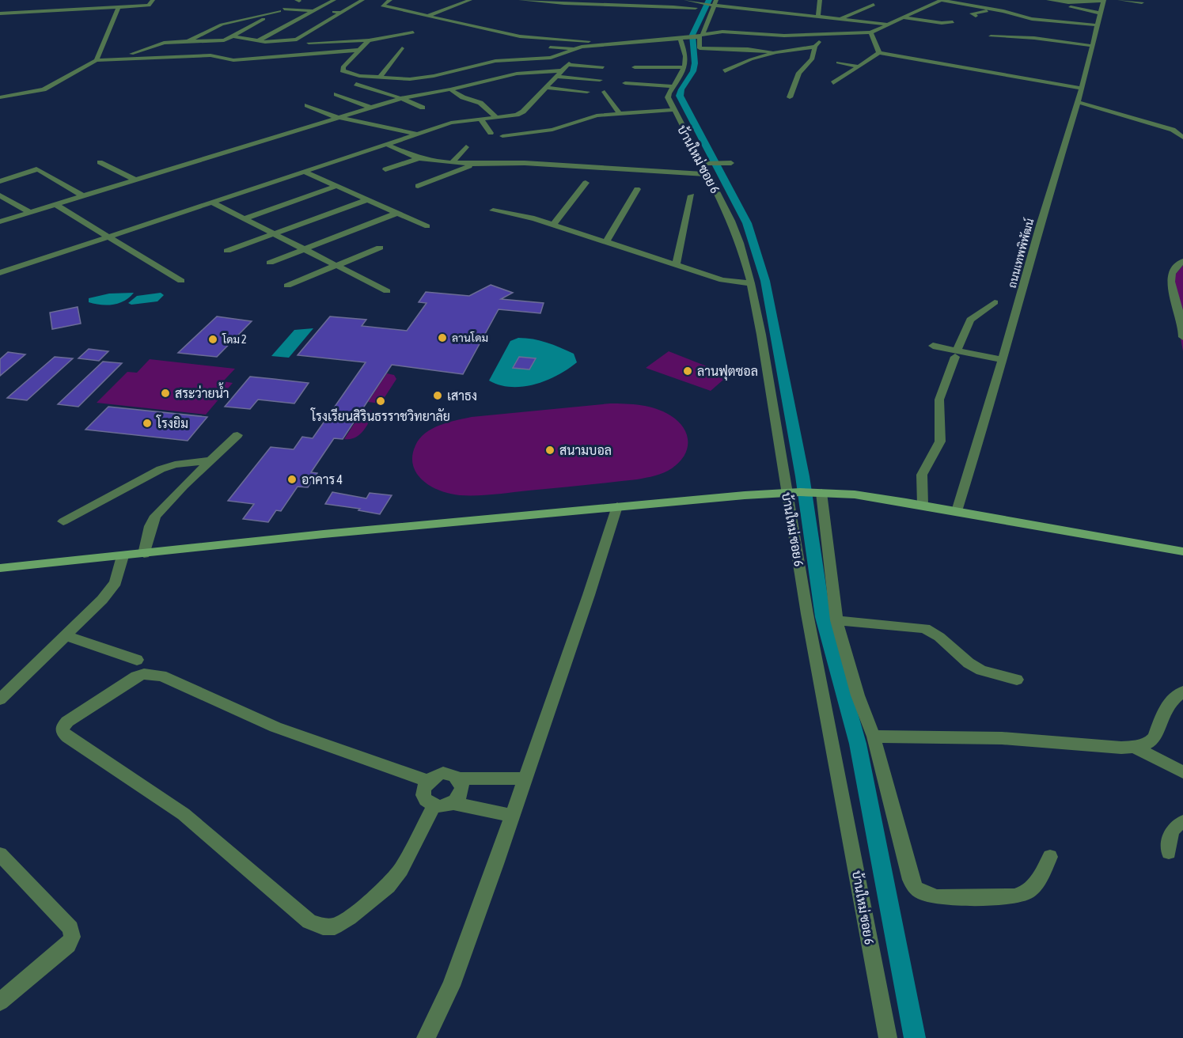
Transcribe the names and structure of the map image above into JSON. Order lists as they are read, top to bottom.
{
  "streets": {
    "street": ["บ้านใหม่ ซอย 6", "ถนนเทพพิพัฒน์"]
  },
  "places": [
    "ลานโดม",
    "โดม 2",
    "ลานฟุตซอล",
    "สระว่ายน้ำ",
    "เสาธง",
    "โรงเรียนสิรินธรราชวิทยาลัย",
    "โรงยิม",
    "สนามบอล",
    "อาคาร 4"
  ]
}
